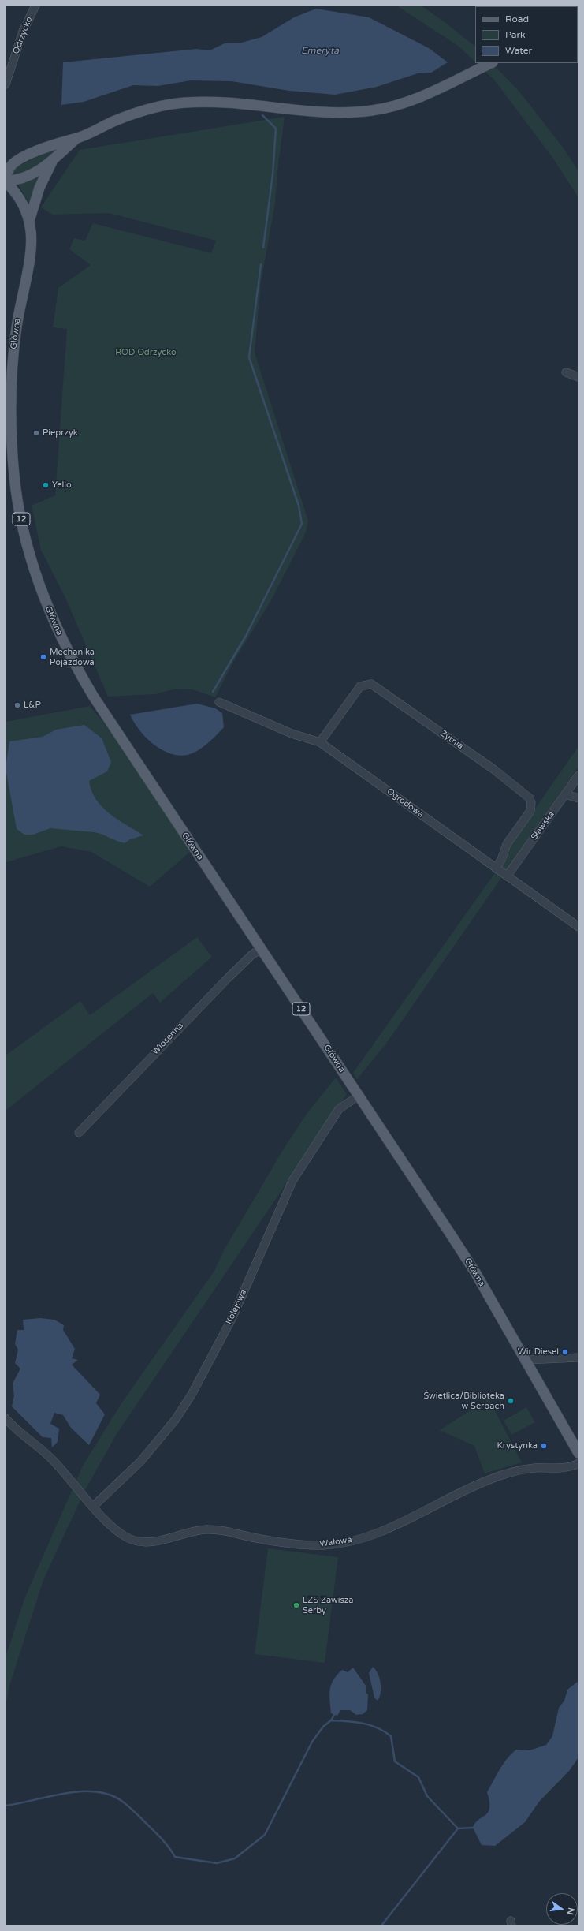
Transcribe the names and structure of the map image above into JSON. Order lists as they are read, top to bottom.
{
  "streets": {
    "main road": ["Główna", "12"],
    "street": [
      "Odrzycko",
      "Żytnia",
      "Ogrodowa",
      "Sławska",
      "Wiosenna",
      "Kolejowa",
      "Wałowa"
    ]
  },
  "crossings": [
    ["Główna", "Wiosenna"],
    ["Główna", "Kolejowa"],
    ["Żytnia", "Ogrodowa"],
    ["Ogrodowa", "Sławska"],
    ["Kolejowa", "Wałowa"]
  ],
  "water": ["Emeryta"],
  "parks": ["ROD Odrzycko"],
  "places": [
    "Pieprzyk",
    "Yello",
    "Mechanika Pojazdowa",
    "L&P",
    "Wir Diesel",
    "Świetlica/Biblioteka w Serbach",
    "Krystynka",
    "LZS Zawisza Serby"
  ],
  "legend": ["Road", "Park", "Water"],
  "north": "right"
}
